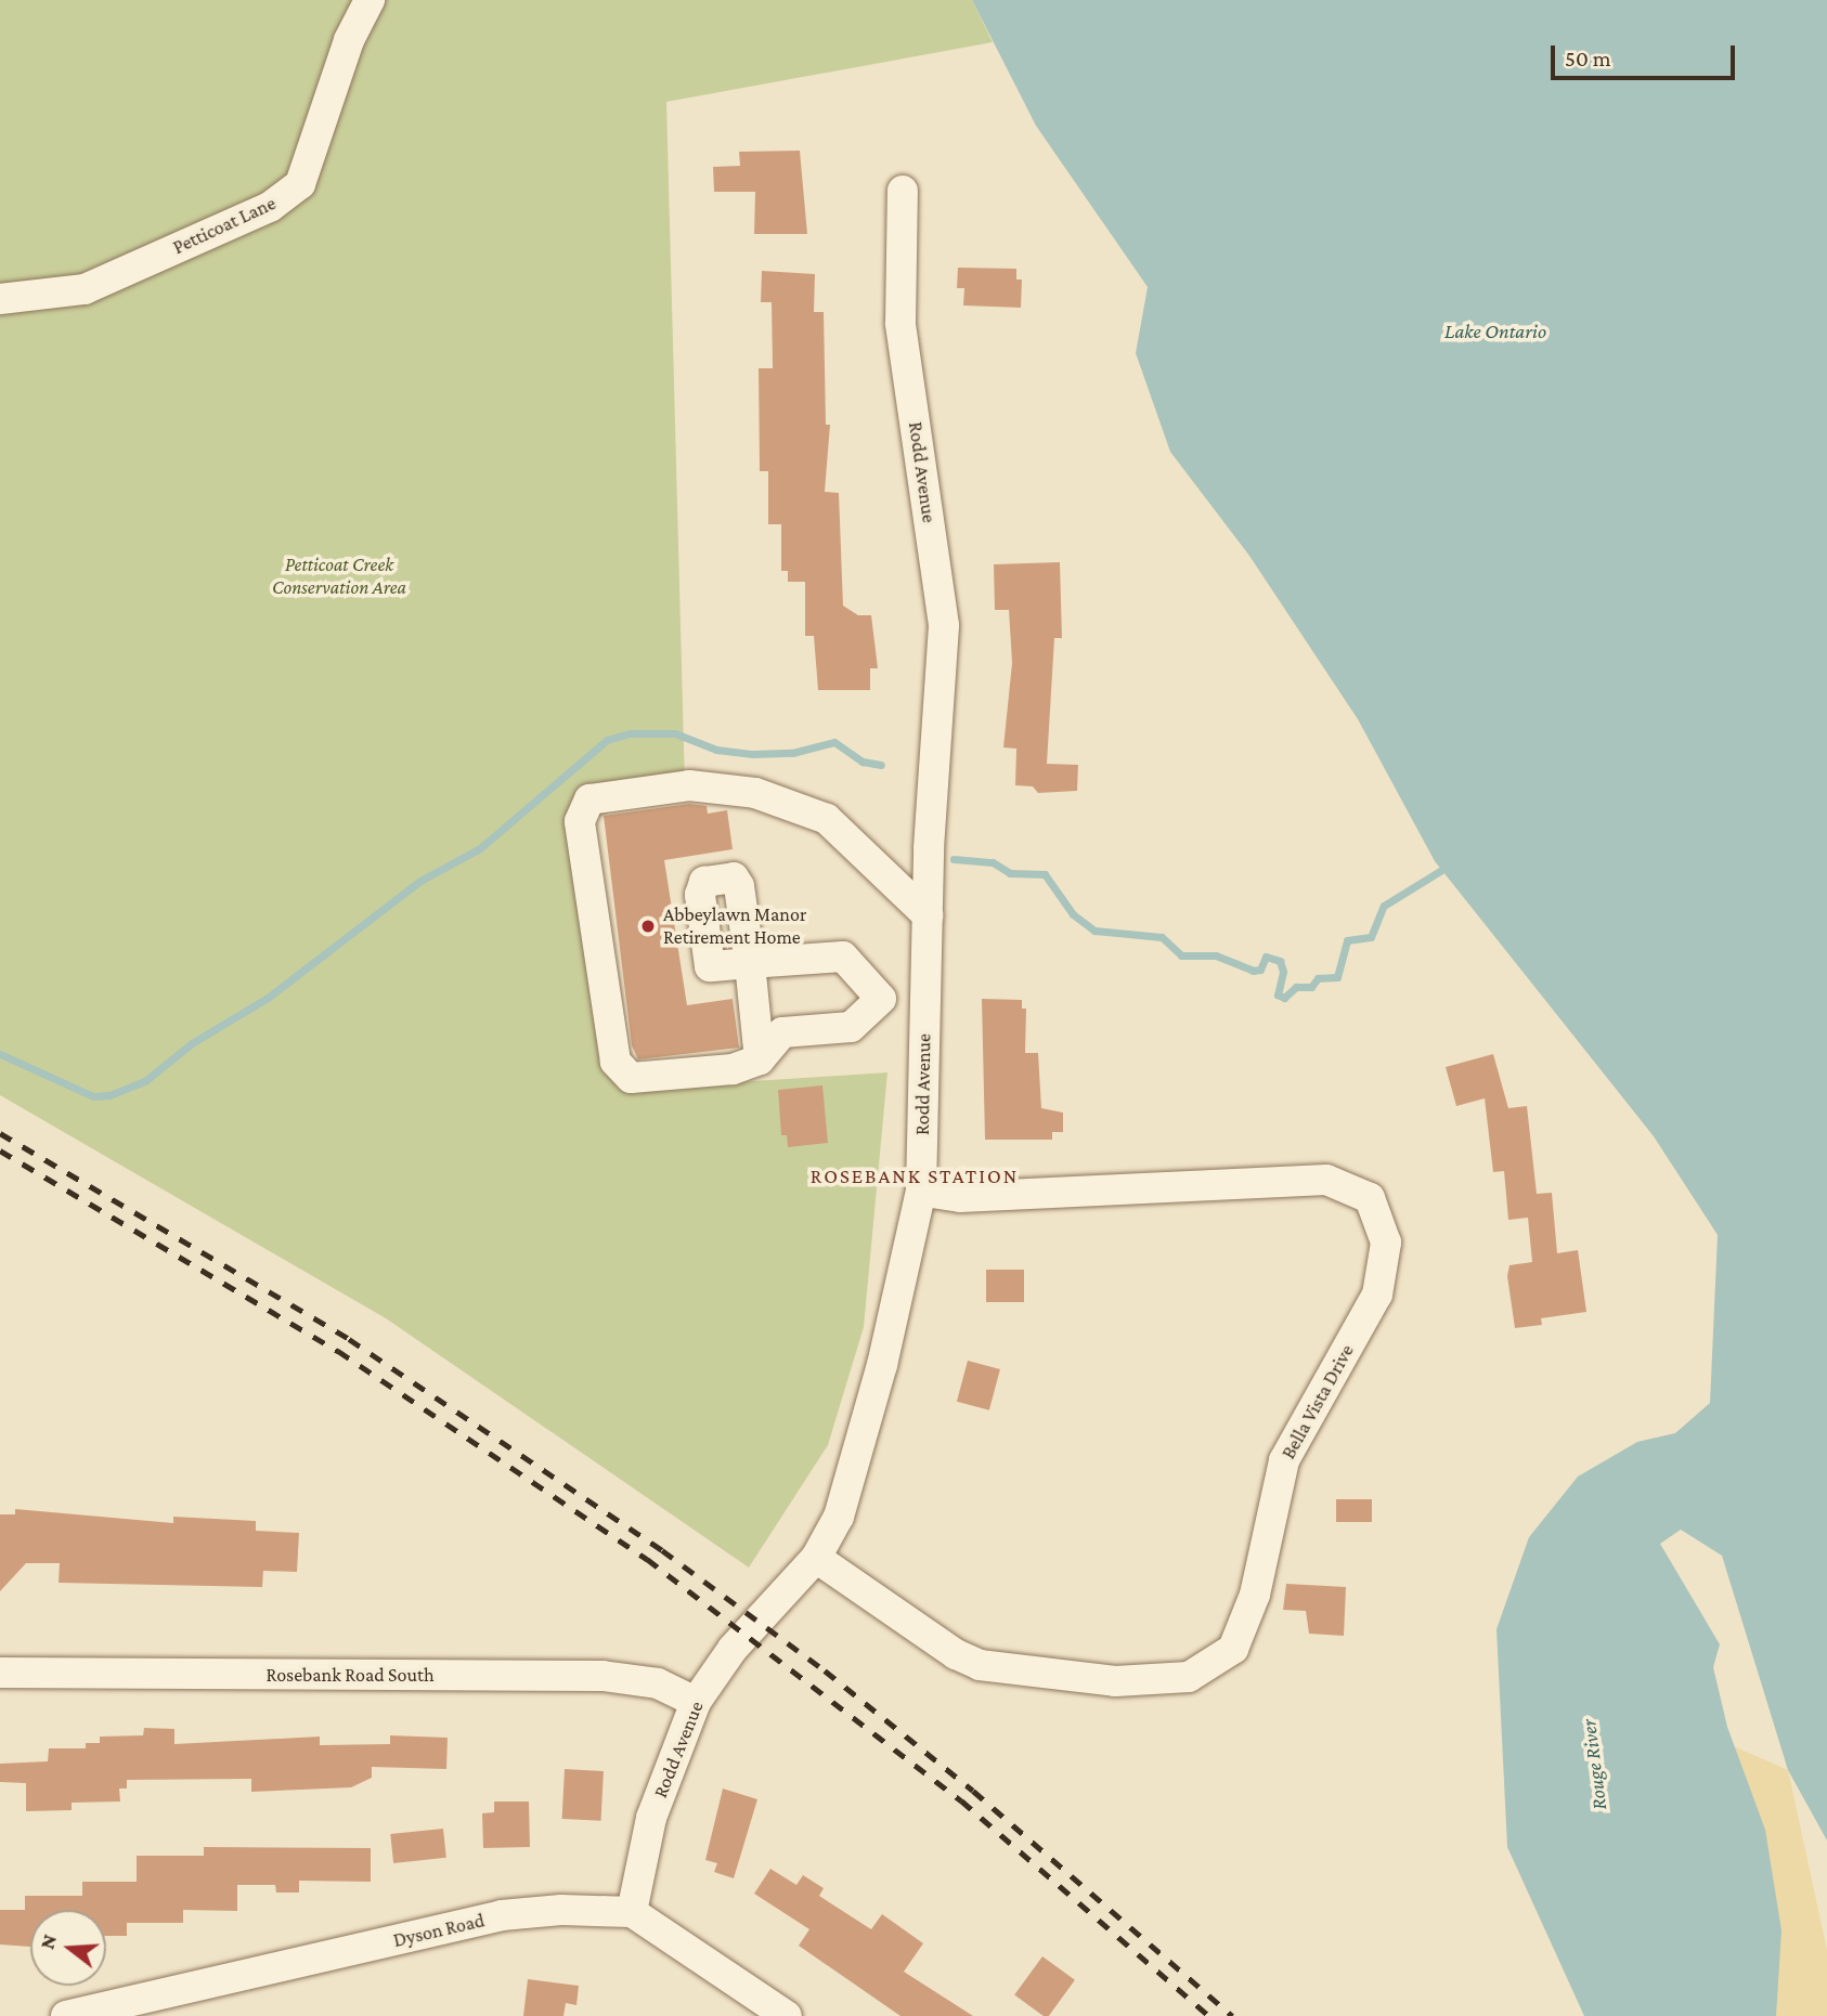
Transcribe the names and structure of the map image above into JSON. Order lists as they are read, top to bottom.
{
  "streets": {
    "street": [
      "Petticoat Lane",
      "Rodd Avenue",
      "Bella Vista Drive",
      "Rosebank Road South",
      "Dyson Road"
    ]
  },
  "crossings": [
    ["Rodd Avenue", "Bella Vista Drive"],
    ["Rodd Avenue", "Rosebank Road South"],
    ["Rodd Avenue", "Dyson Road"]
  ],
  "districts": ["ROSEBANK STATION"],
  "water": ["Lake Ontario", "Rouge River"],
  "parks": ["Petticoat Creek Conservation Area"],
  "places": ["Abbeylawn Manor Retirement Home"],
  "scale_bar": "50 m",
  "north": "left"
}
